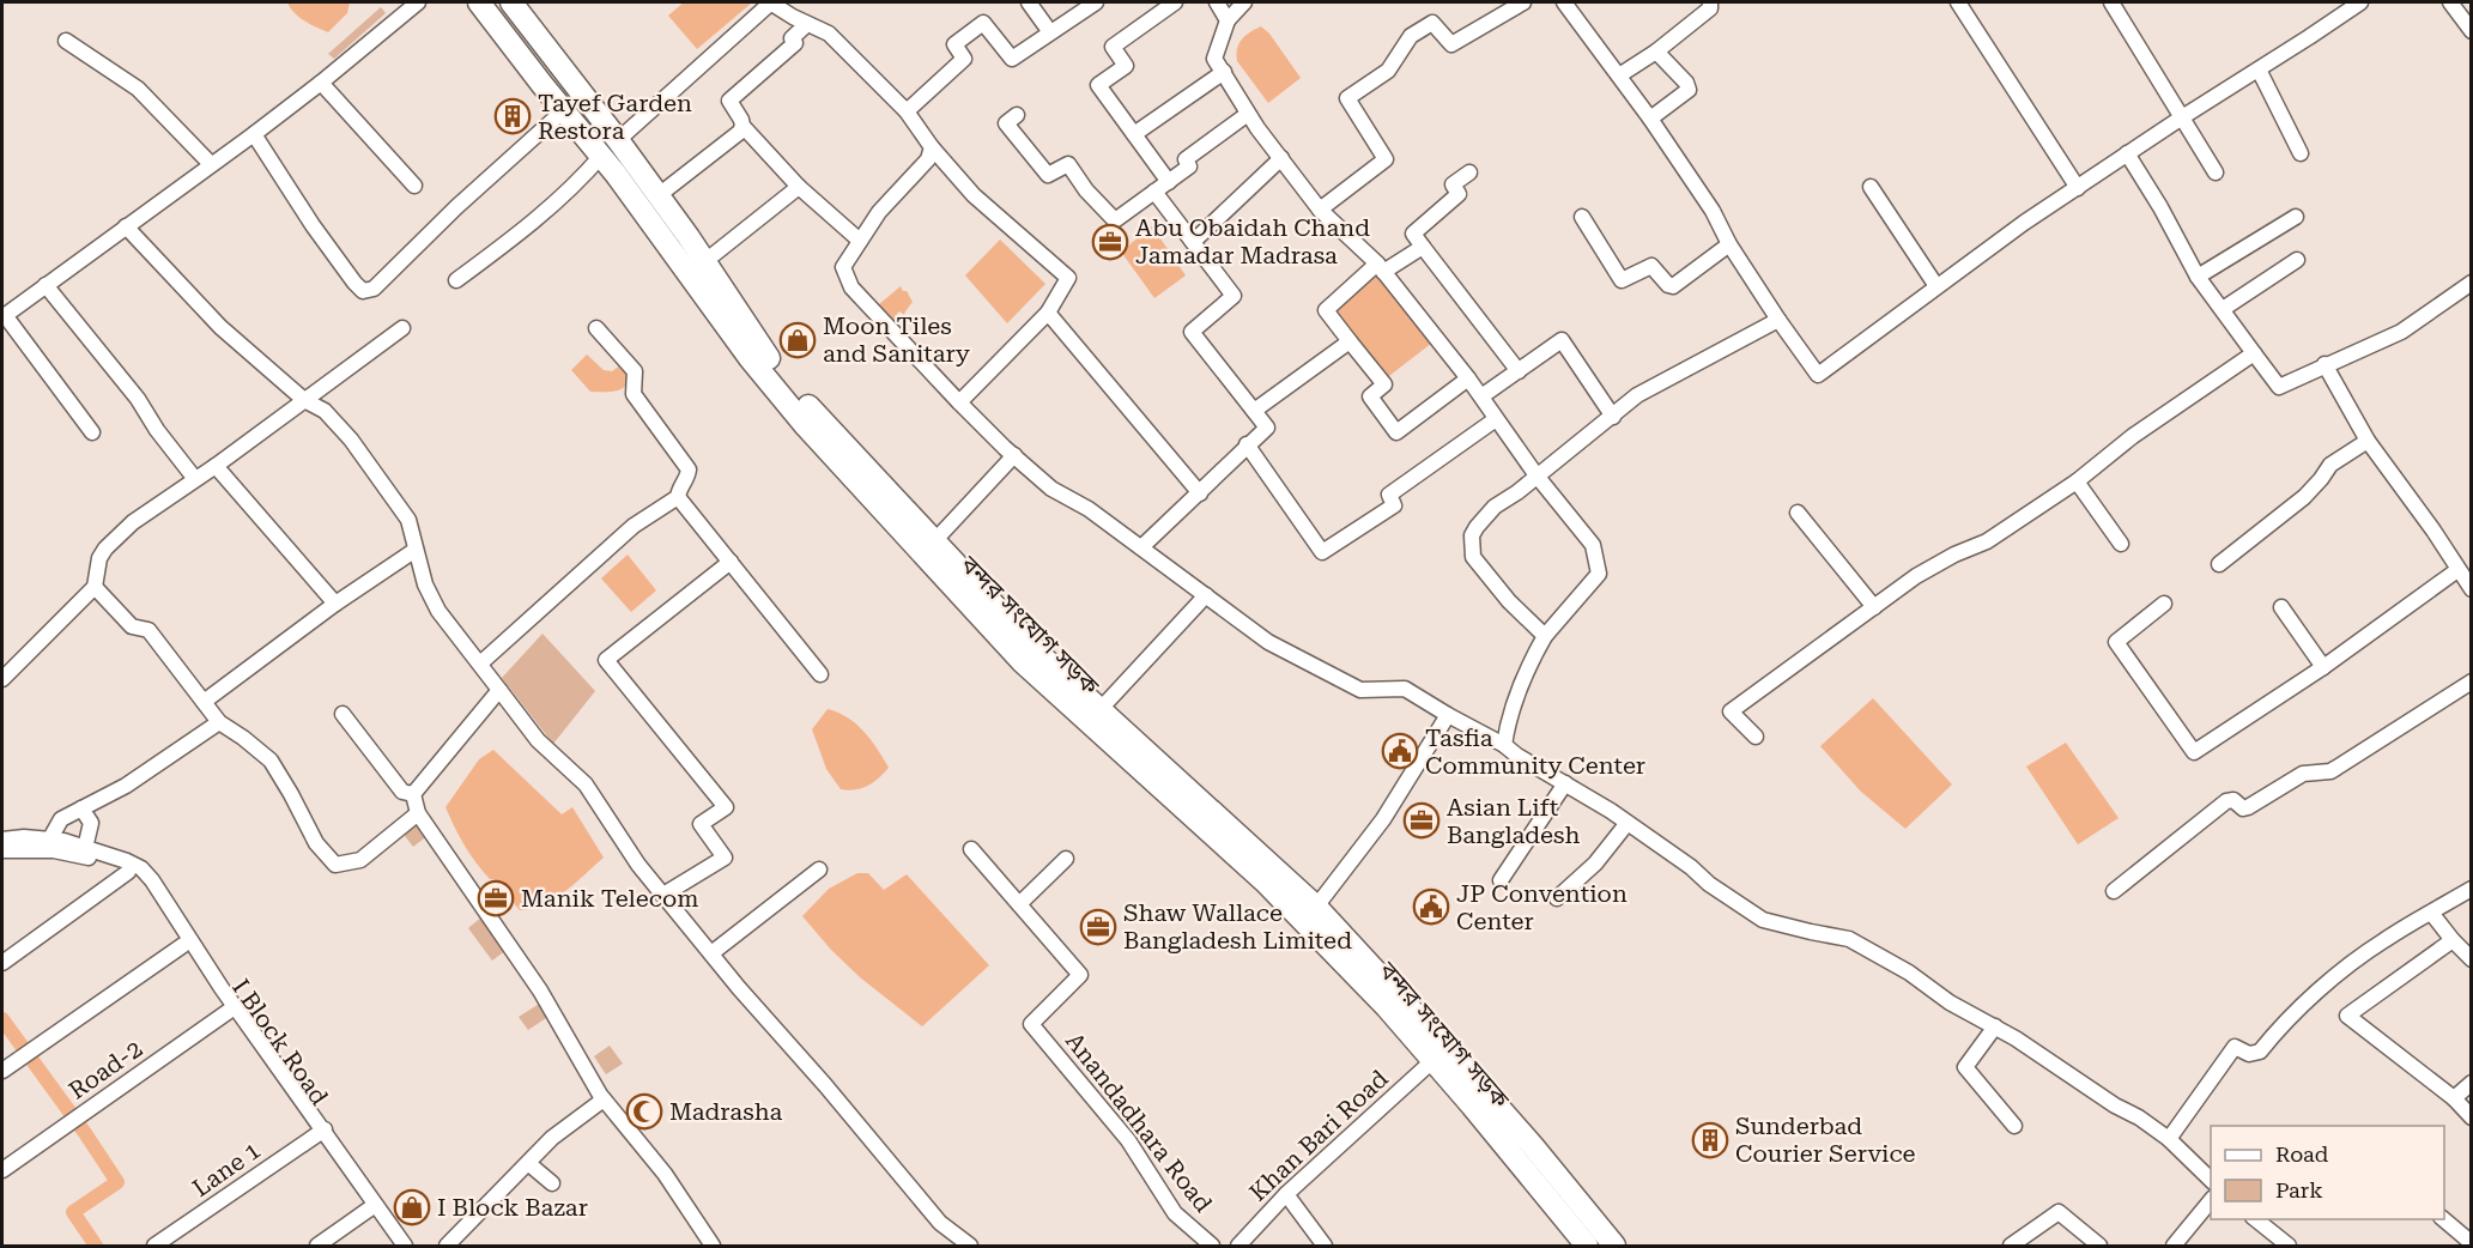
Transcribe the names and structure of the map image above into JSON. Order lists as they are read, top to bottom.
{
  "streets": {
    "highway": ["বন্দর সংযোগ সড়ক"],
    "street": [
      "I Block Road",
      "Road-2",
      "Anandadhara Road",
      "Khan Bari Road",
      "Lane 1"
    ]
  },
  "crossings": [
    ["বন্দর সংযোগ সড়ক", "Khan Bari Road"],
    ["I Block Road", "Road-2"],
    ["I Block Road", "Lane 1"]
  ],
  "places": {
    "building": ["Tayef Garden Restora", "Sunderbad Courier Service"],
    "office": [
      "Abu Obaidah Chand Jamadar Madrasa",
      "Asian Lift Bangladesh",
      "Manik Telecom",
      "Shaw Wallace Bangladesh Limited"
    ],
    "shop": ["Moon Tiles and Sanitary", "I Block Bazar"],
    "public building": ["Tasfia Community Center", "JP Convention Center"],
    "mosque": ["Madrasha"]
  },
  "legend": ["Road", "Park"]
}
